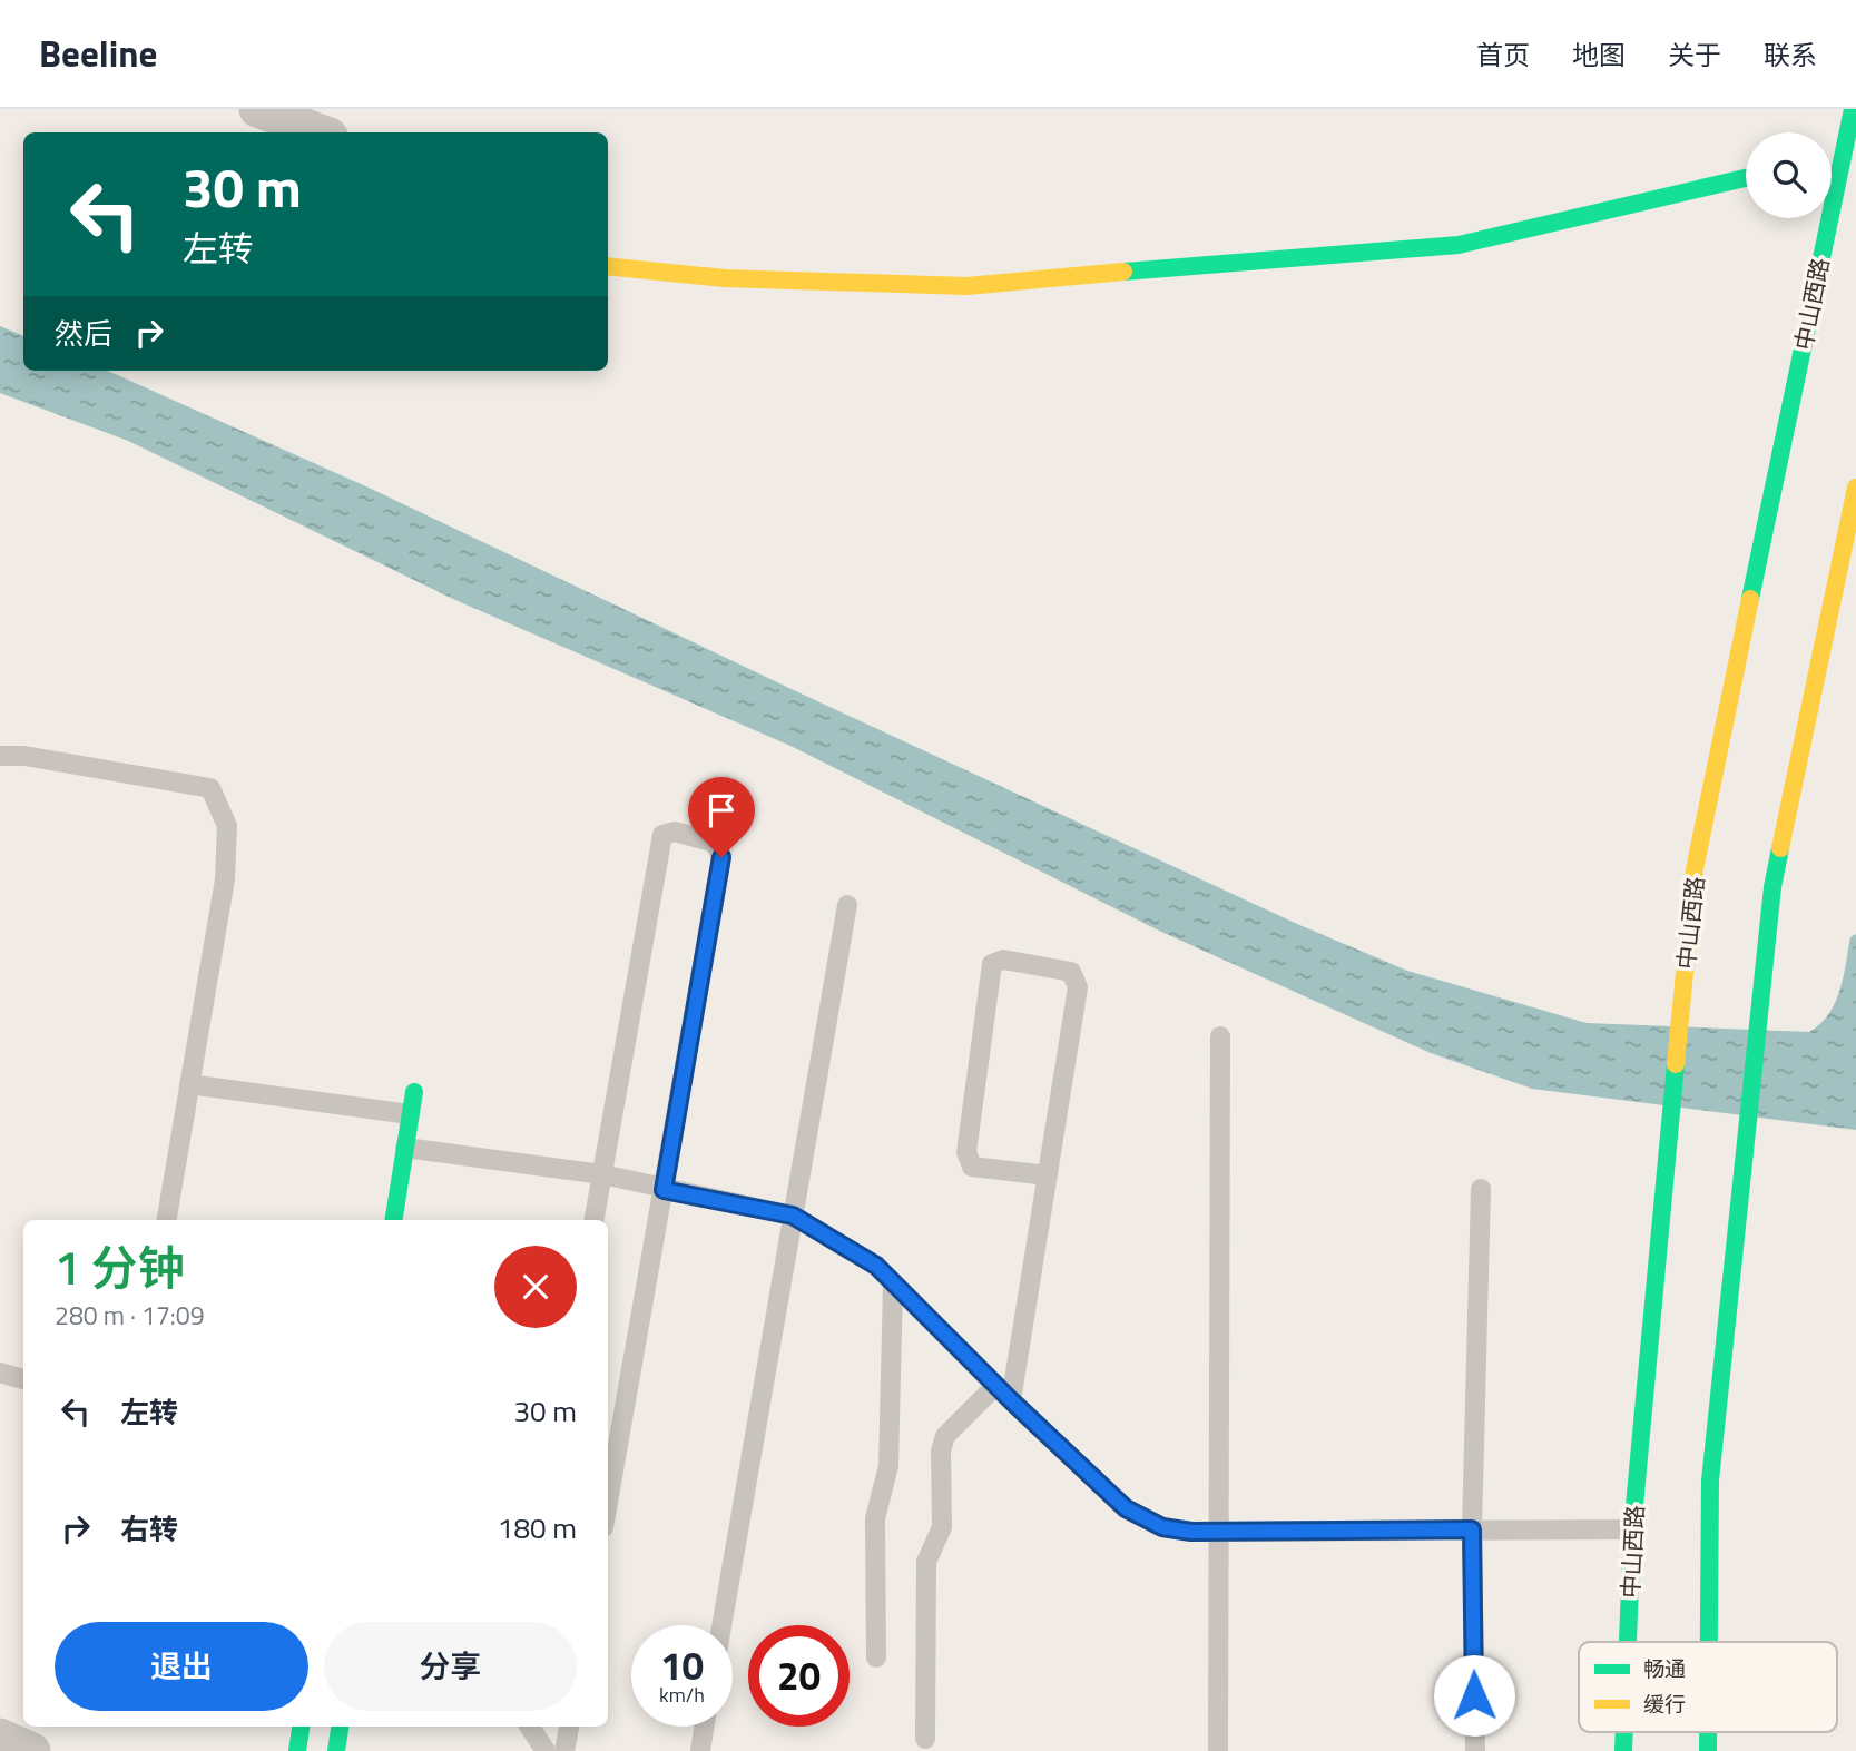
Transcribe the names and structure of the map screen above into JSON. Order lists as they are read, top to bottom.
{
  "streets": {
    "main road": ["中山西路"]
  },
  "legend": ["畅通", "缓行"],
  "page": {
    "header": "Beeline",
    "nav": [
      "首页",
      "地图",
      "关于",
      "联系"
    ],
    "turn": ["30 m", "左转"],
    "then": "然后",
    "heading": ["1 分钟", "280 m · 17:09"],
    "list": [
      {
        "name": "左转",
        "value": "30 m"
      },
      {
        "name": "右转",
        "value": "180 m"
      }
    ],
    "buttons": ["退出", "分享"],
    "speed": "10 km/h",
    "limit": "20"
  }
}
